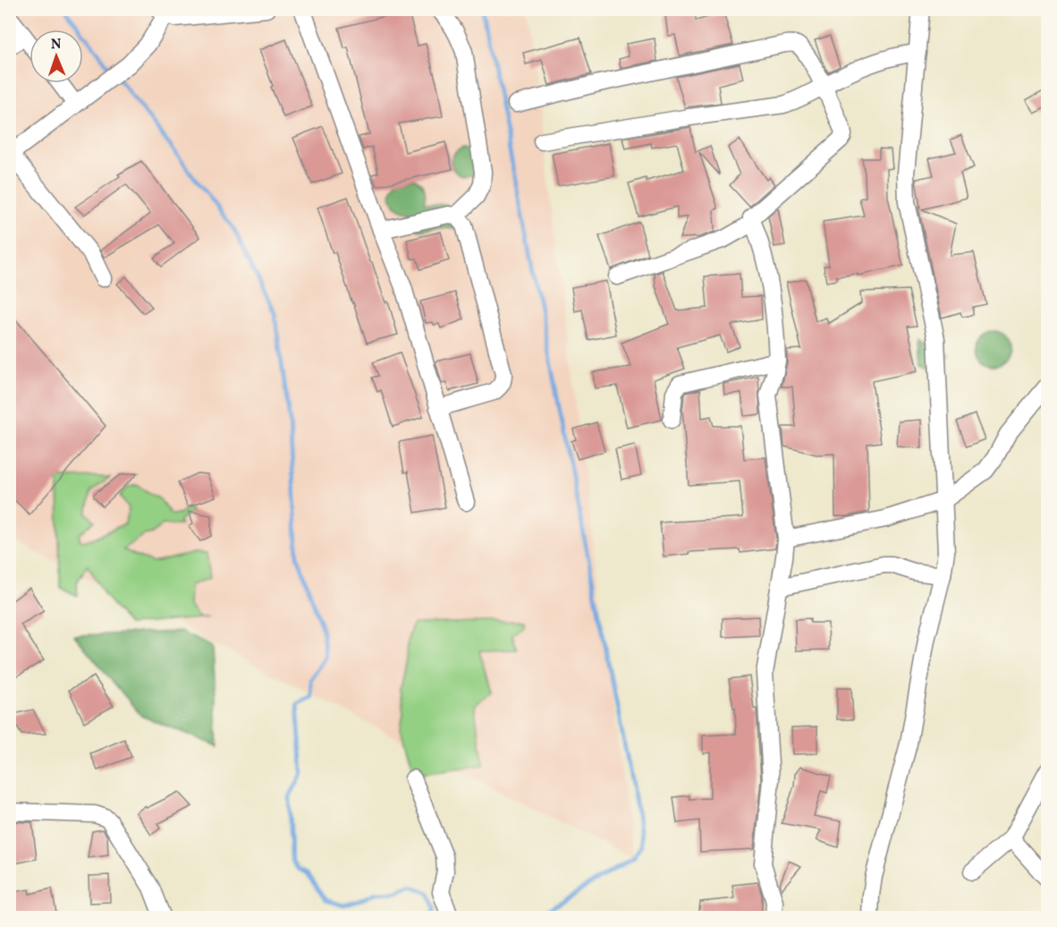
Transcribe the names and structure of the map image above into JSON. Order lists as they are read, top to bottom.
{
  "north": "top"
}
